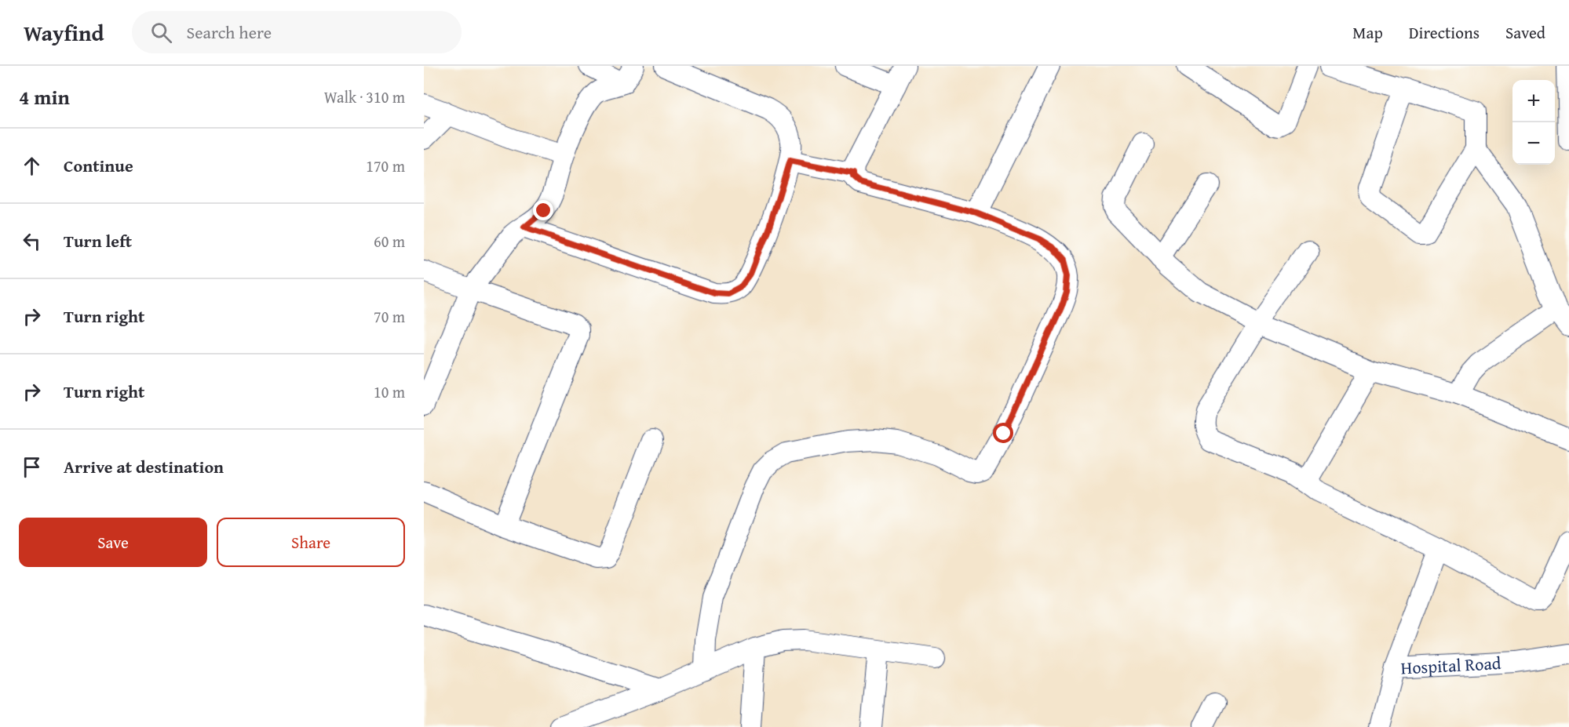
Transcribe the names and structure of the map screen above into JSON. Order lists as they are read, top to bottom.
{
  "streets": {
    "street": ["Hospital Road"]
  },
  "page": {
    "header": "Wayfind",
    "search": "Search here",
    "nav": ["Map", "Directions", "Saved"],
    "heading": ["4 min", "Walk · 310 m"],
    "map_buttons": ["+", "−"],
    "list": [
      ["Continue", "170 m"],
      ["Turn left", "60 m"],
      ["Turn right", "70 m"],
      ["Turn right", "10 m"],
      "Arrive at destination"
    ],
    "buttons": ["Save", "Share"]
  }
}
